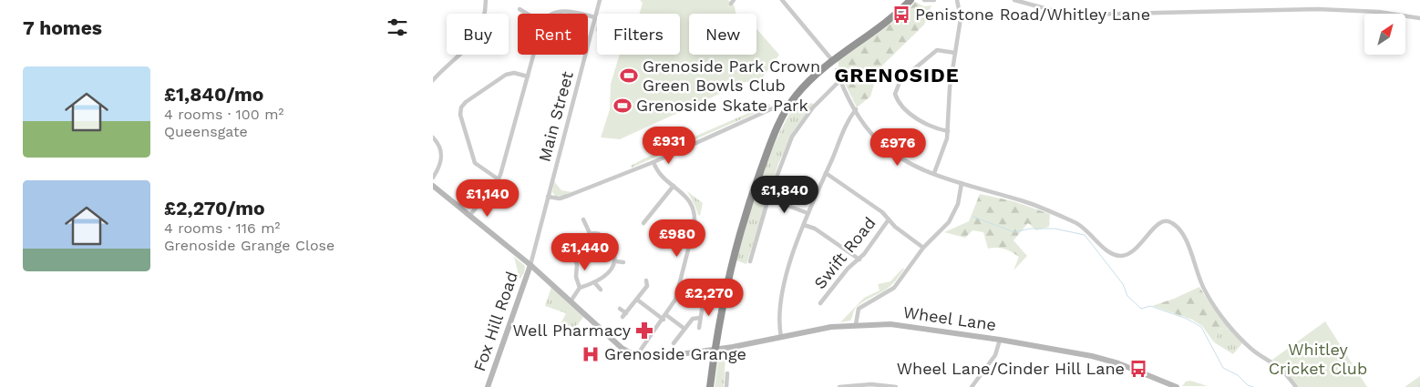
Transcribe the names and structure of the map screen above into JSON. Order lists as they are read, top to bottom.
{
  "streets": {
    "street": [
      "Main Street",
      "Swift Road",
      "Wheel Lane",
      "Fox Hill Road"
    ]
  },
  "crossings": [
    ["Main Street", "Fox Hill Road"]
  ],
  "districts": ["GRENOSIDE"],
  "parks": ["Whitley Cricket Club"],
  "places": {
    "bus stop": ["Penistone Road/Whitley Lane", "Wheel Lane/Cinder Hill Lane"],
    "sports": ["Grenoside Park Crown Green Bowls Club", "Grenoside Skate Park"],
    "pharmacy": ["Well Pharmacy"],
    "hospital": ["Grenoside Grange"]
  },
  "north": "top right",
  "page": {
    "heading": "7 homes",
    "chip": [
      "Buy",
      "Rent",
      "Filters",
      "New"
    ],
    "list": [
      {
        "name": "£1,840/mo",
        "note": "4 rooms · 100 m² · Queensgate"
      },
      {
        "name": "£2,270/mo",
        "note": "4 rooms · 116 m² · Grenoside Grange Close"
      }
    ],
    "price": [
      "£931",
      "£976",
      "£1,840",
      "£1,140",
      "£980",
      "£1,440",
      "£2,270"
    ]
  }
}
